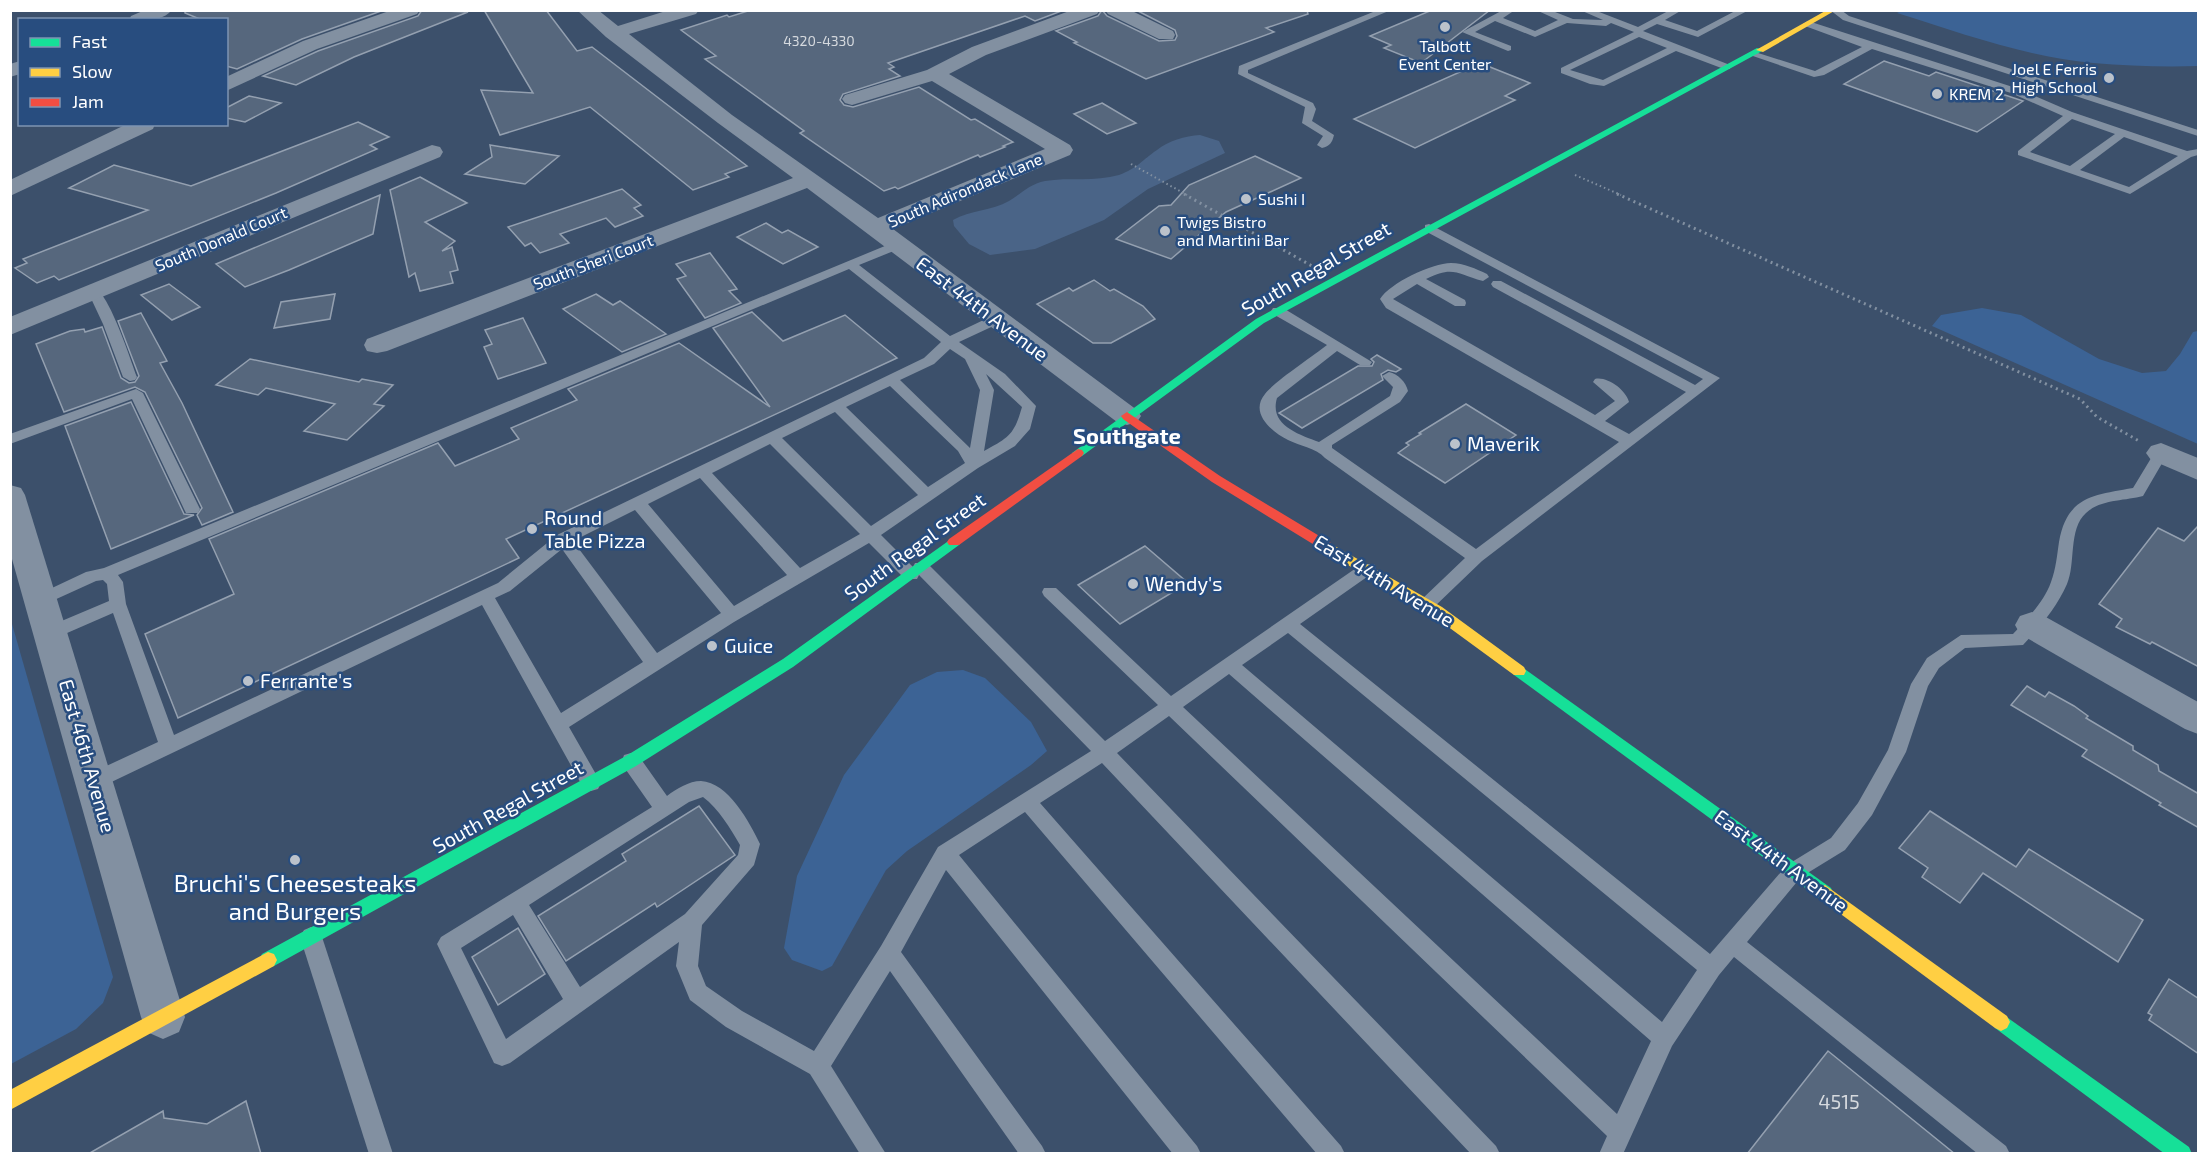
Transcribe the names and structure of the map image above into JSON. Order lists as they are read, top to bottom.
{
  "streets": {
    "main road": ["South Regal Street", "East 44th Avenue"],
    "street": [
      "South Adirondack Lane",
      "South Donald Court",
      "South Sheri Court",
      "East 46th Avenue"
    ]
  },
  "crossings": [
    ["South Adirondack Lane", "East 44th Avenue"],
    ["South Sheri Court", "East 44th Avenue"],
    ["South Regal Street", "East 44th Avenue"],
    ["South Regal Street", "East 46th Avenue"]
  ],
  "districts": ["Southgate"],
  "places": [
    "Talbott Event Center",
    "Joel E Ferris High School",
    "KREM 2",
    "Sushi I",
    "Twigs Bistro and Martini Bar",
    "Maverik",
    "Round Table Pizza",
    "Wendy's",
    "Guice",
    "Ferrante's",
    "Bruchi's Cheesesteaks and Burgers"
  ],
  "house_numbers": ["4320-4330", "4515"],
  "legend": ["Fast", "Slow", "Jam"]
}
